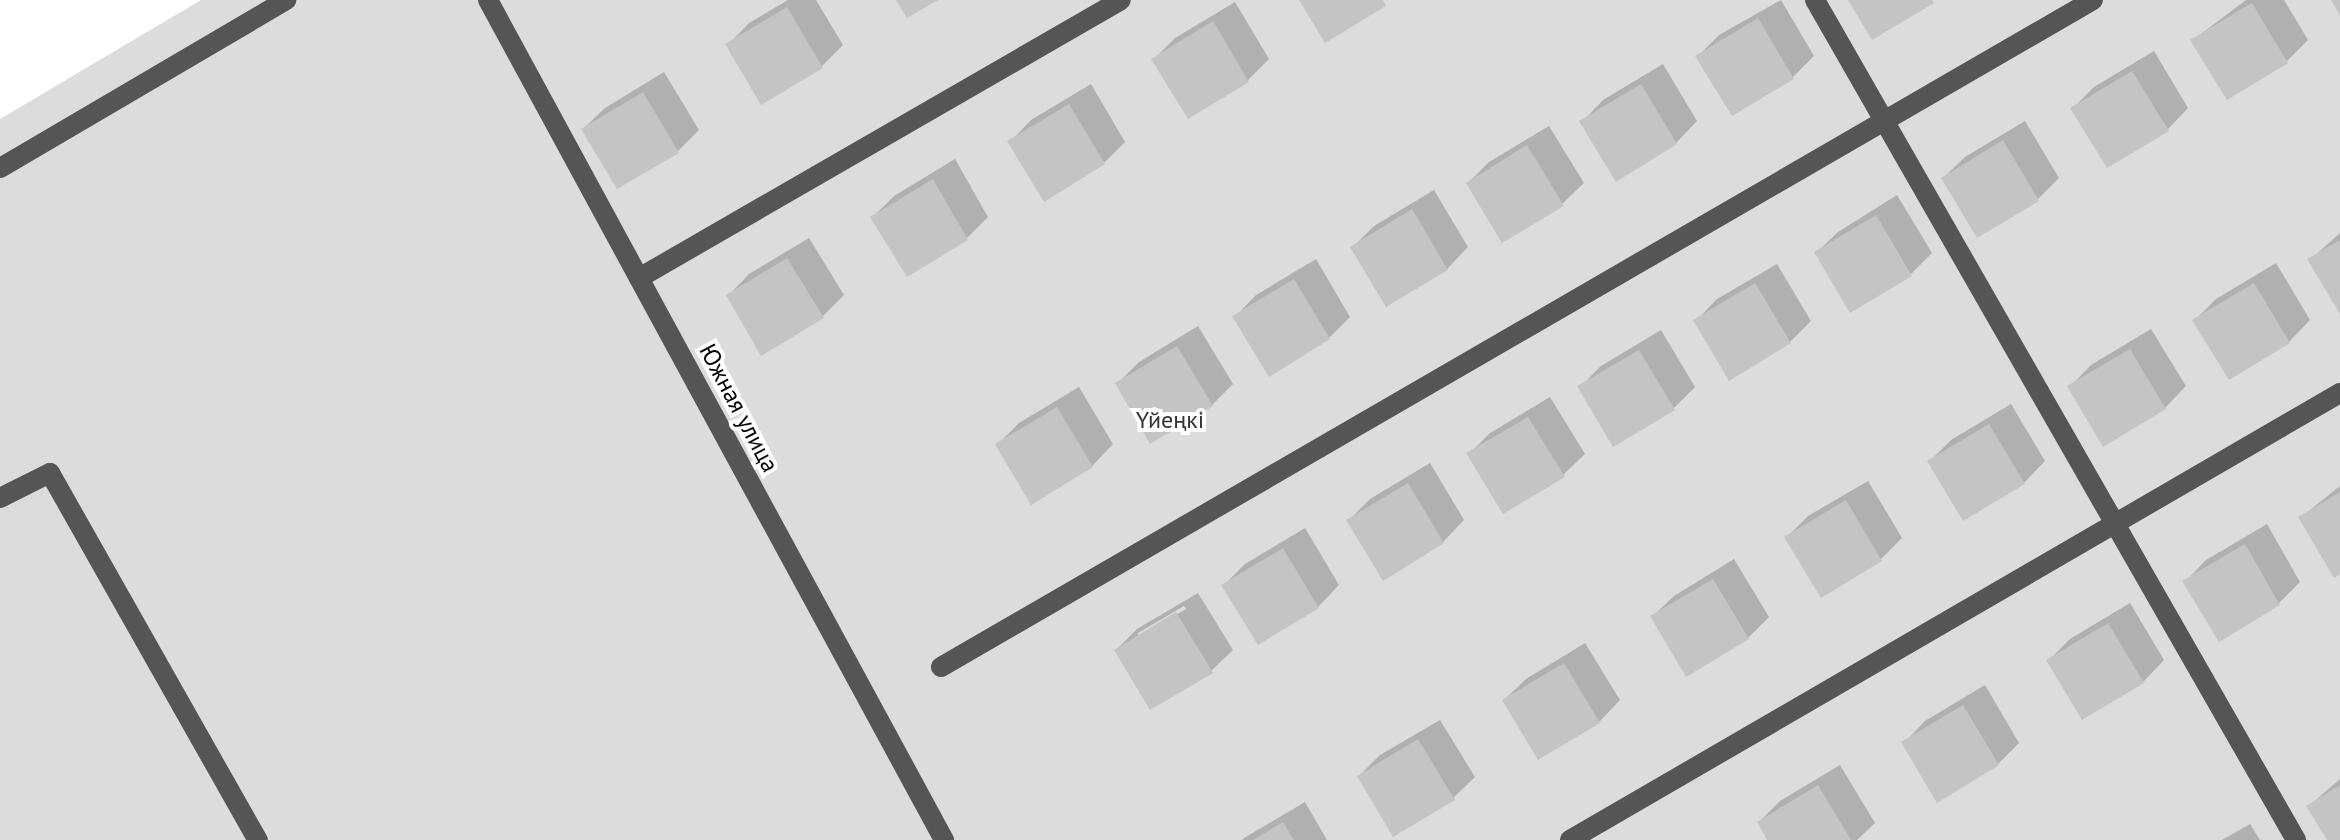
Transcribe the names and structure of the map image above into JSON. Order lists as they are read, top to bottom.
{
  "streets": {
    "lane": ["Южная улица"]
  },
  "parks": ["Үйеңкі"]
}
